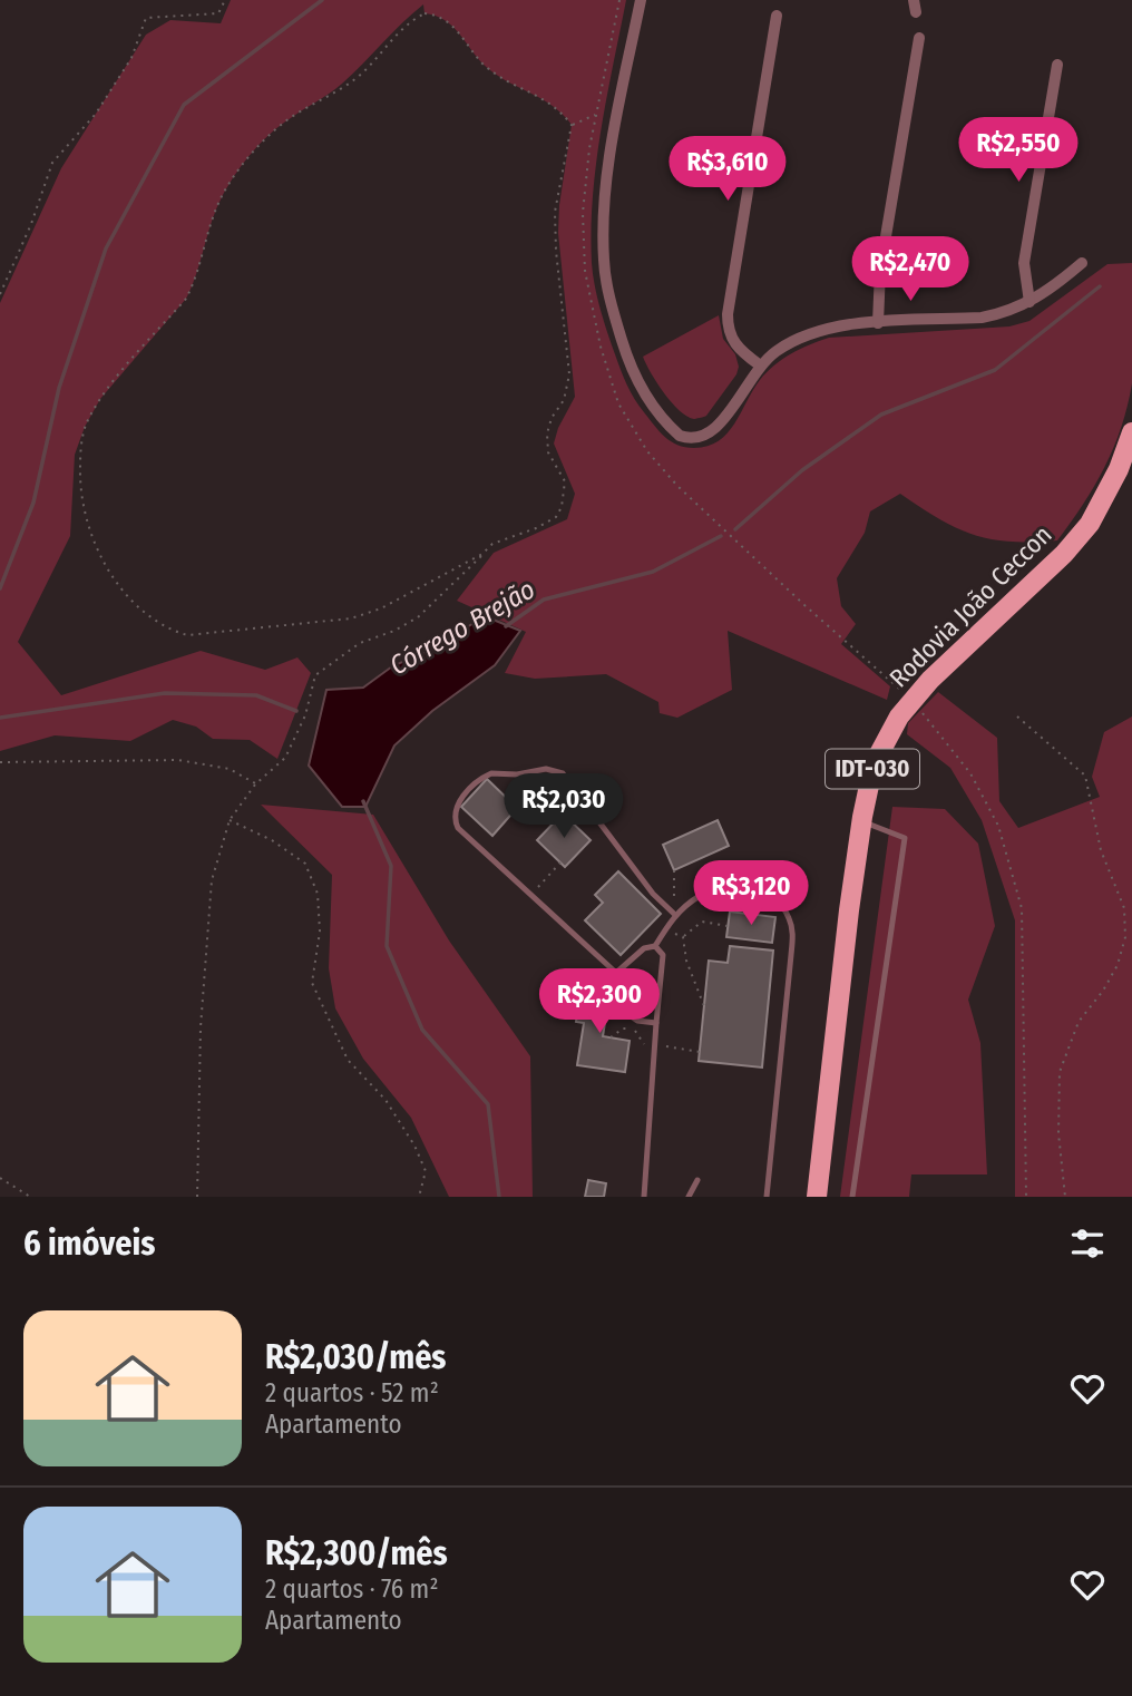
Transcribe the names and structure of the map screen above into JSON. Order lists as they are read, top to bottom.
{
  "streets": {
    "main road": ["Rodovia João Ceccon", "IDT-030"]
  },
  "water": ["Córrego Brejão"],
  "page": {
    "price": [
      "R$2,550",
      "R$3,610",
      "R$2,470",
      "R$2,030",
      "R$3,120",
      "R$2,300"
    ],
    "heading": "6 imóveis",
    "list": [
      {
        "name": "R$2,030/mês",
        "note": "2 quartos · 52 m² · Apartamento"
      },
      {
        "name": "R$2,300/mês",
        "note": "2 quartos · 76 m² · Apartamento"
      }
    ]
  }
}
